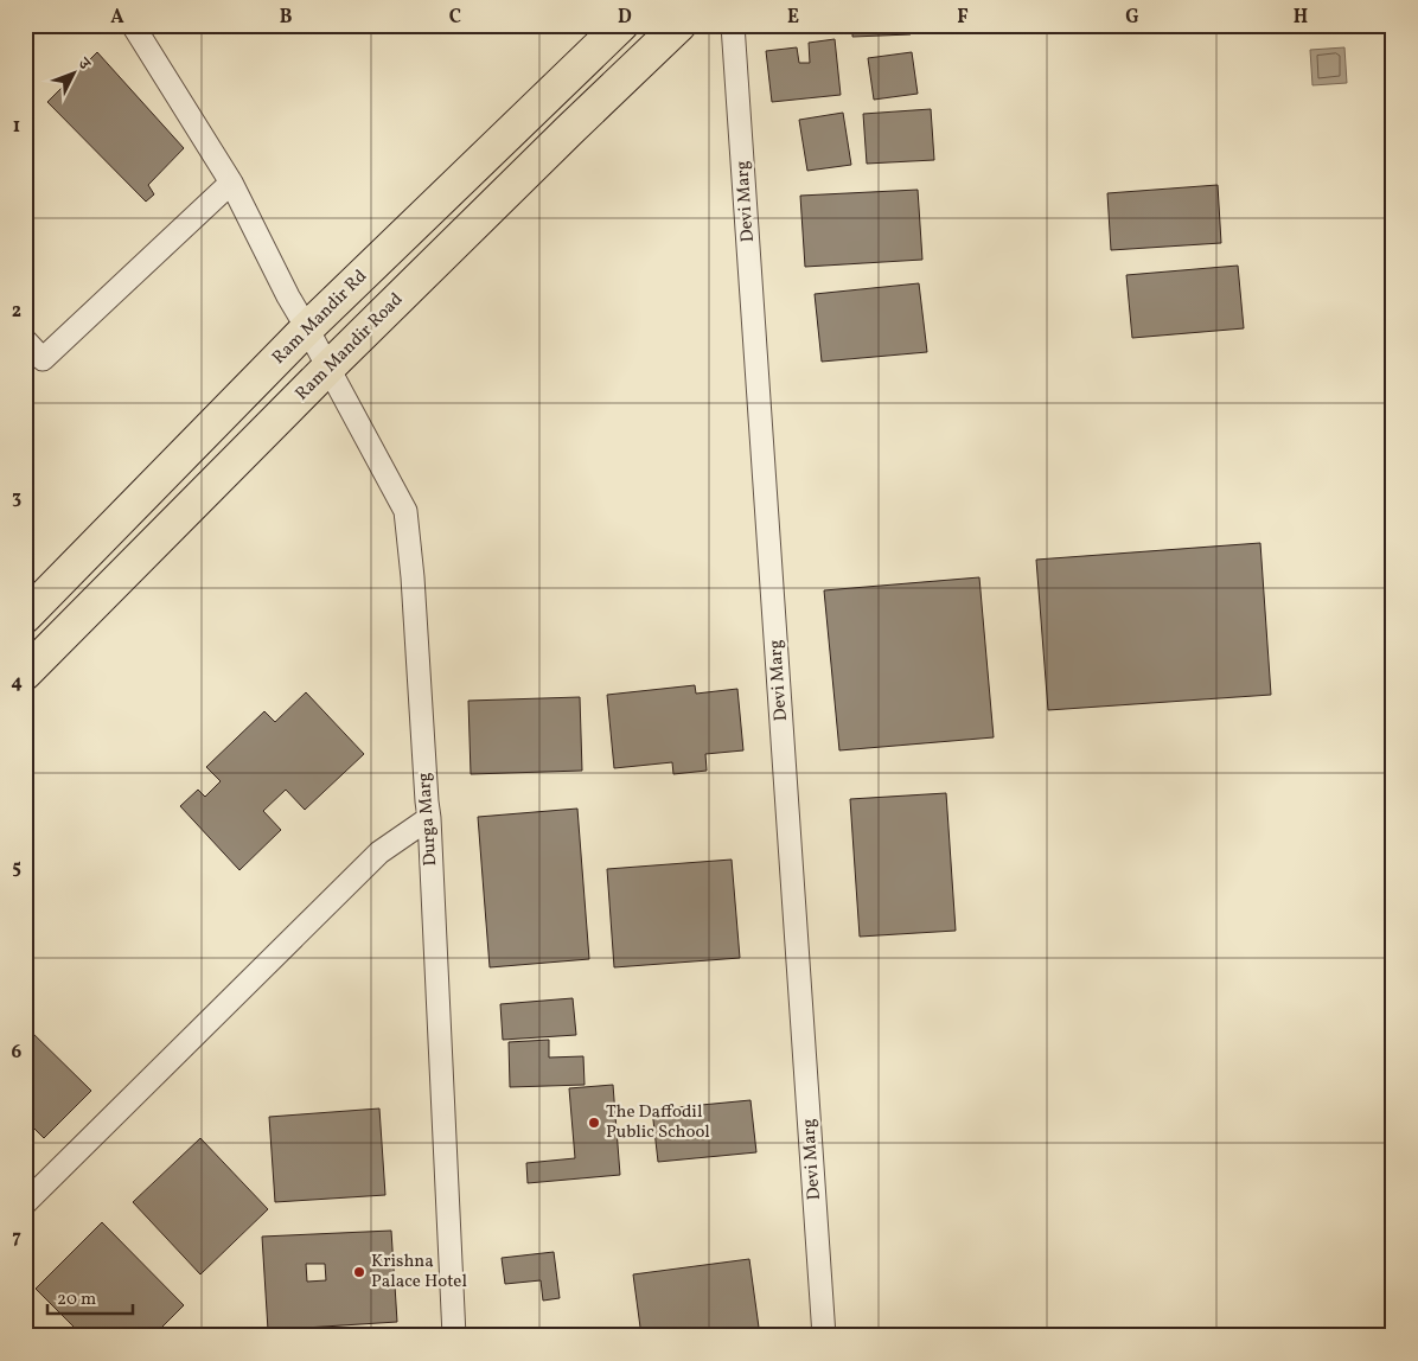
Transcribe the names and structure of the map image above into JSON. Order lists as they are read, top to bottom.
{
  "streets": {
    "main road": ["Ram Mandir Rd", "Ram Mandir Road"],
    "street": ["Devi Marg", "Durga Marg"]
  },
  "crossings": [
    ["Ram Mandir Rd", "Durga Marg"],
    ["Ram Mandir Road", "Durga Marg"]
  ],
  "places": ["The Daffodil Public School", "Krishna Palace Hotel"],
  "scale_bar": "20 m",
  "north": "top right",
  "grid": {
    "columns": [
      "A",
      "B",
      "C",
      "D",
      "E",
      "F",
      "G",
      "H"
    ],
    "rows": [
      "1",
      "2",
      "3",
      "4",
      "5",
      "6",
      "7"
    ]
  }
}
